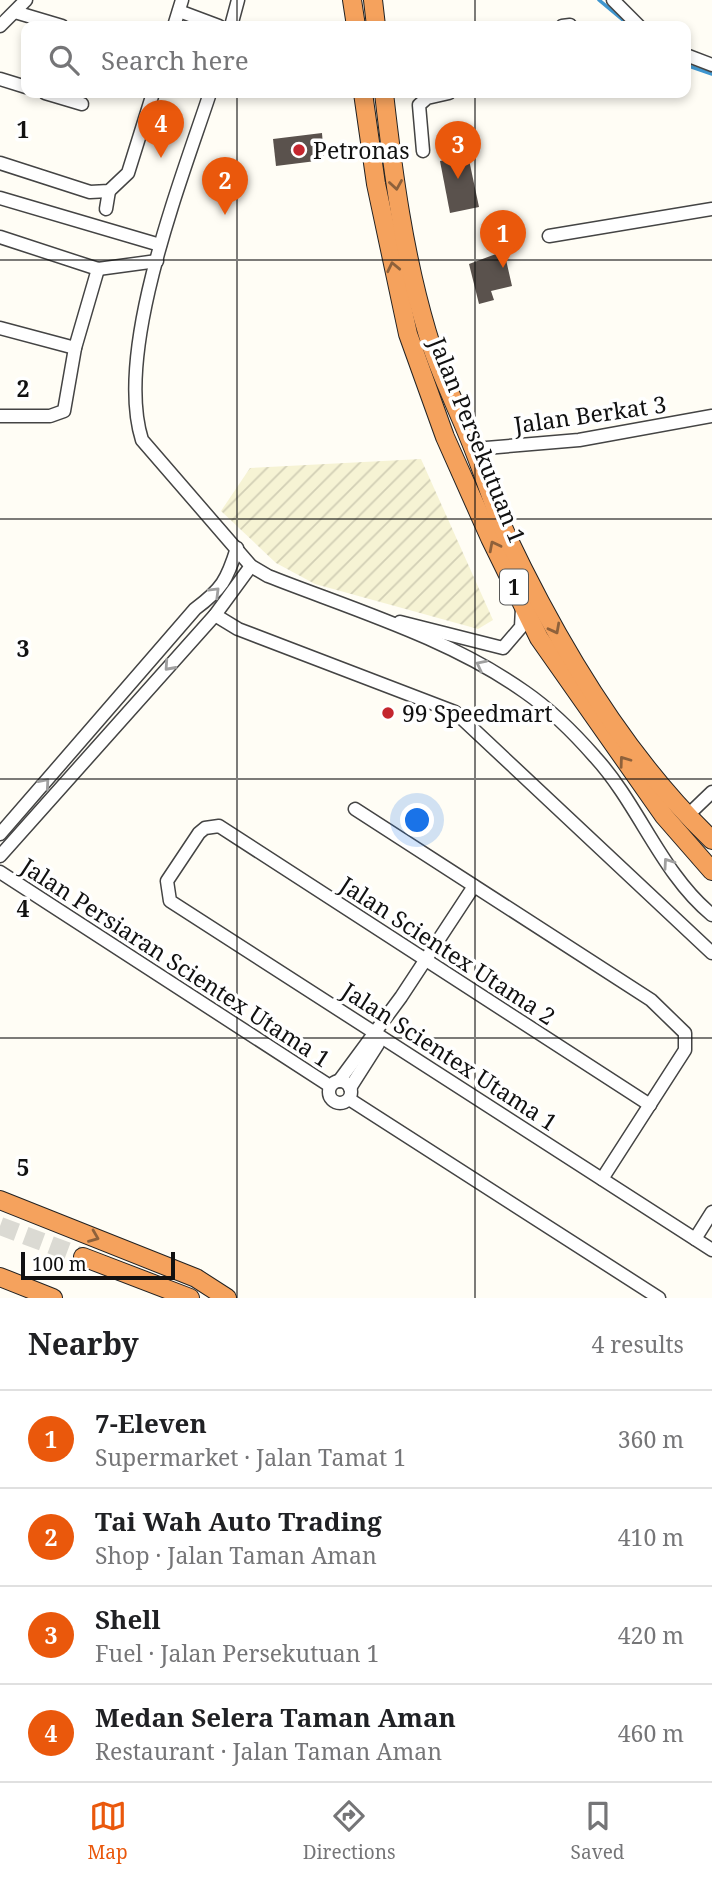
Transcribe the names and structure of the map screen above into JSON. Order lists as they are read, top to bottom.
{
  "streets": {
    "highway": ["Jalan Persekutuan 1", "1"],
    "street": [
      "Jalan Berkat 3",
      "Jalan Scientex Utama 2",
      "Jalan Persiaran Scientex Utama 1",
      "Jalan Scientex Utama 1"
    ]
  },
  "crossings": [
    ["Jalan Berkat 3", "Jalan Persekutuan 1"],
    ["Jalan Scientex Utama 2", "Jalan Scientex Utama 1"]
  ],
  "places": ["Petronas", "99 Speedmart"],
  "scale_bar": "100 m",
  "page": {
    "search": "Search here",
    "pins": [
      "4",
      "3",
      "2",
      "1"
    ],
    "scale": "100 m",
    "heading": ["Nearby", "4 results"],
    "list": [
      {
        "mark": "1",
        "name": "7-Eleven",
        "note": "Supermarket · Jalan Tamat 1",
        "value": "360 m"
      },
      {
        "mark": "2",
        "name": "Tai Wah Auto Trading",
        "note": "Shop · Jalan Taman Aman",
        "value": "410 m"
      },
      {
        "mark": "3",
        "name": "Shell",
        "note": "Fuel · Jalan Persekutuan 1",
        "value": "420 m"
      },
      {
        "mark": "4",
        "name": "Medan Selera Taman Aman",
        "note": "Restaurant · Jalan Taman Aman",
        "value": "460 m"
      }
    ],
    "nav": ["Map", "Directions", "Saved"]
  },
  "grid": {
    "rows": [
      "1",
      "2",
      "3",
      "4",
      "5"
    ]
  }
}
